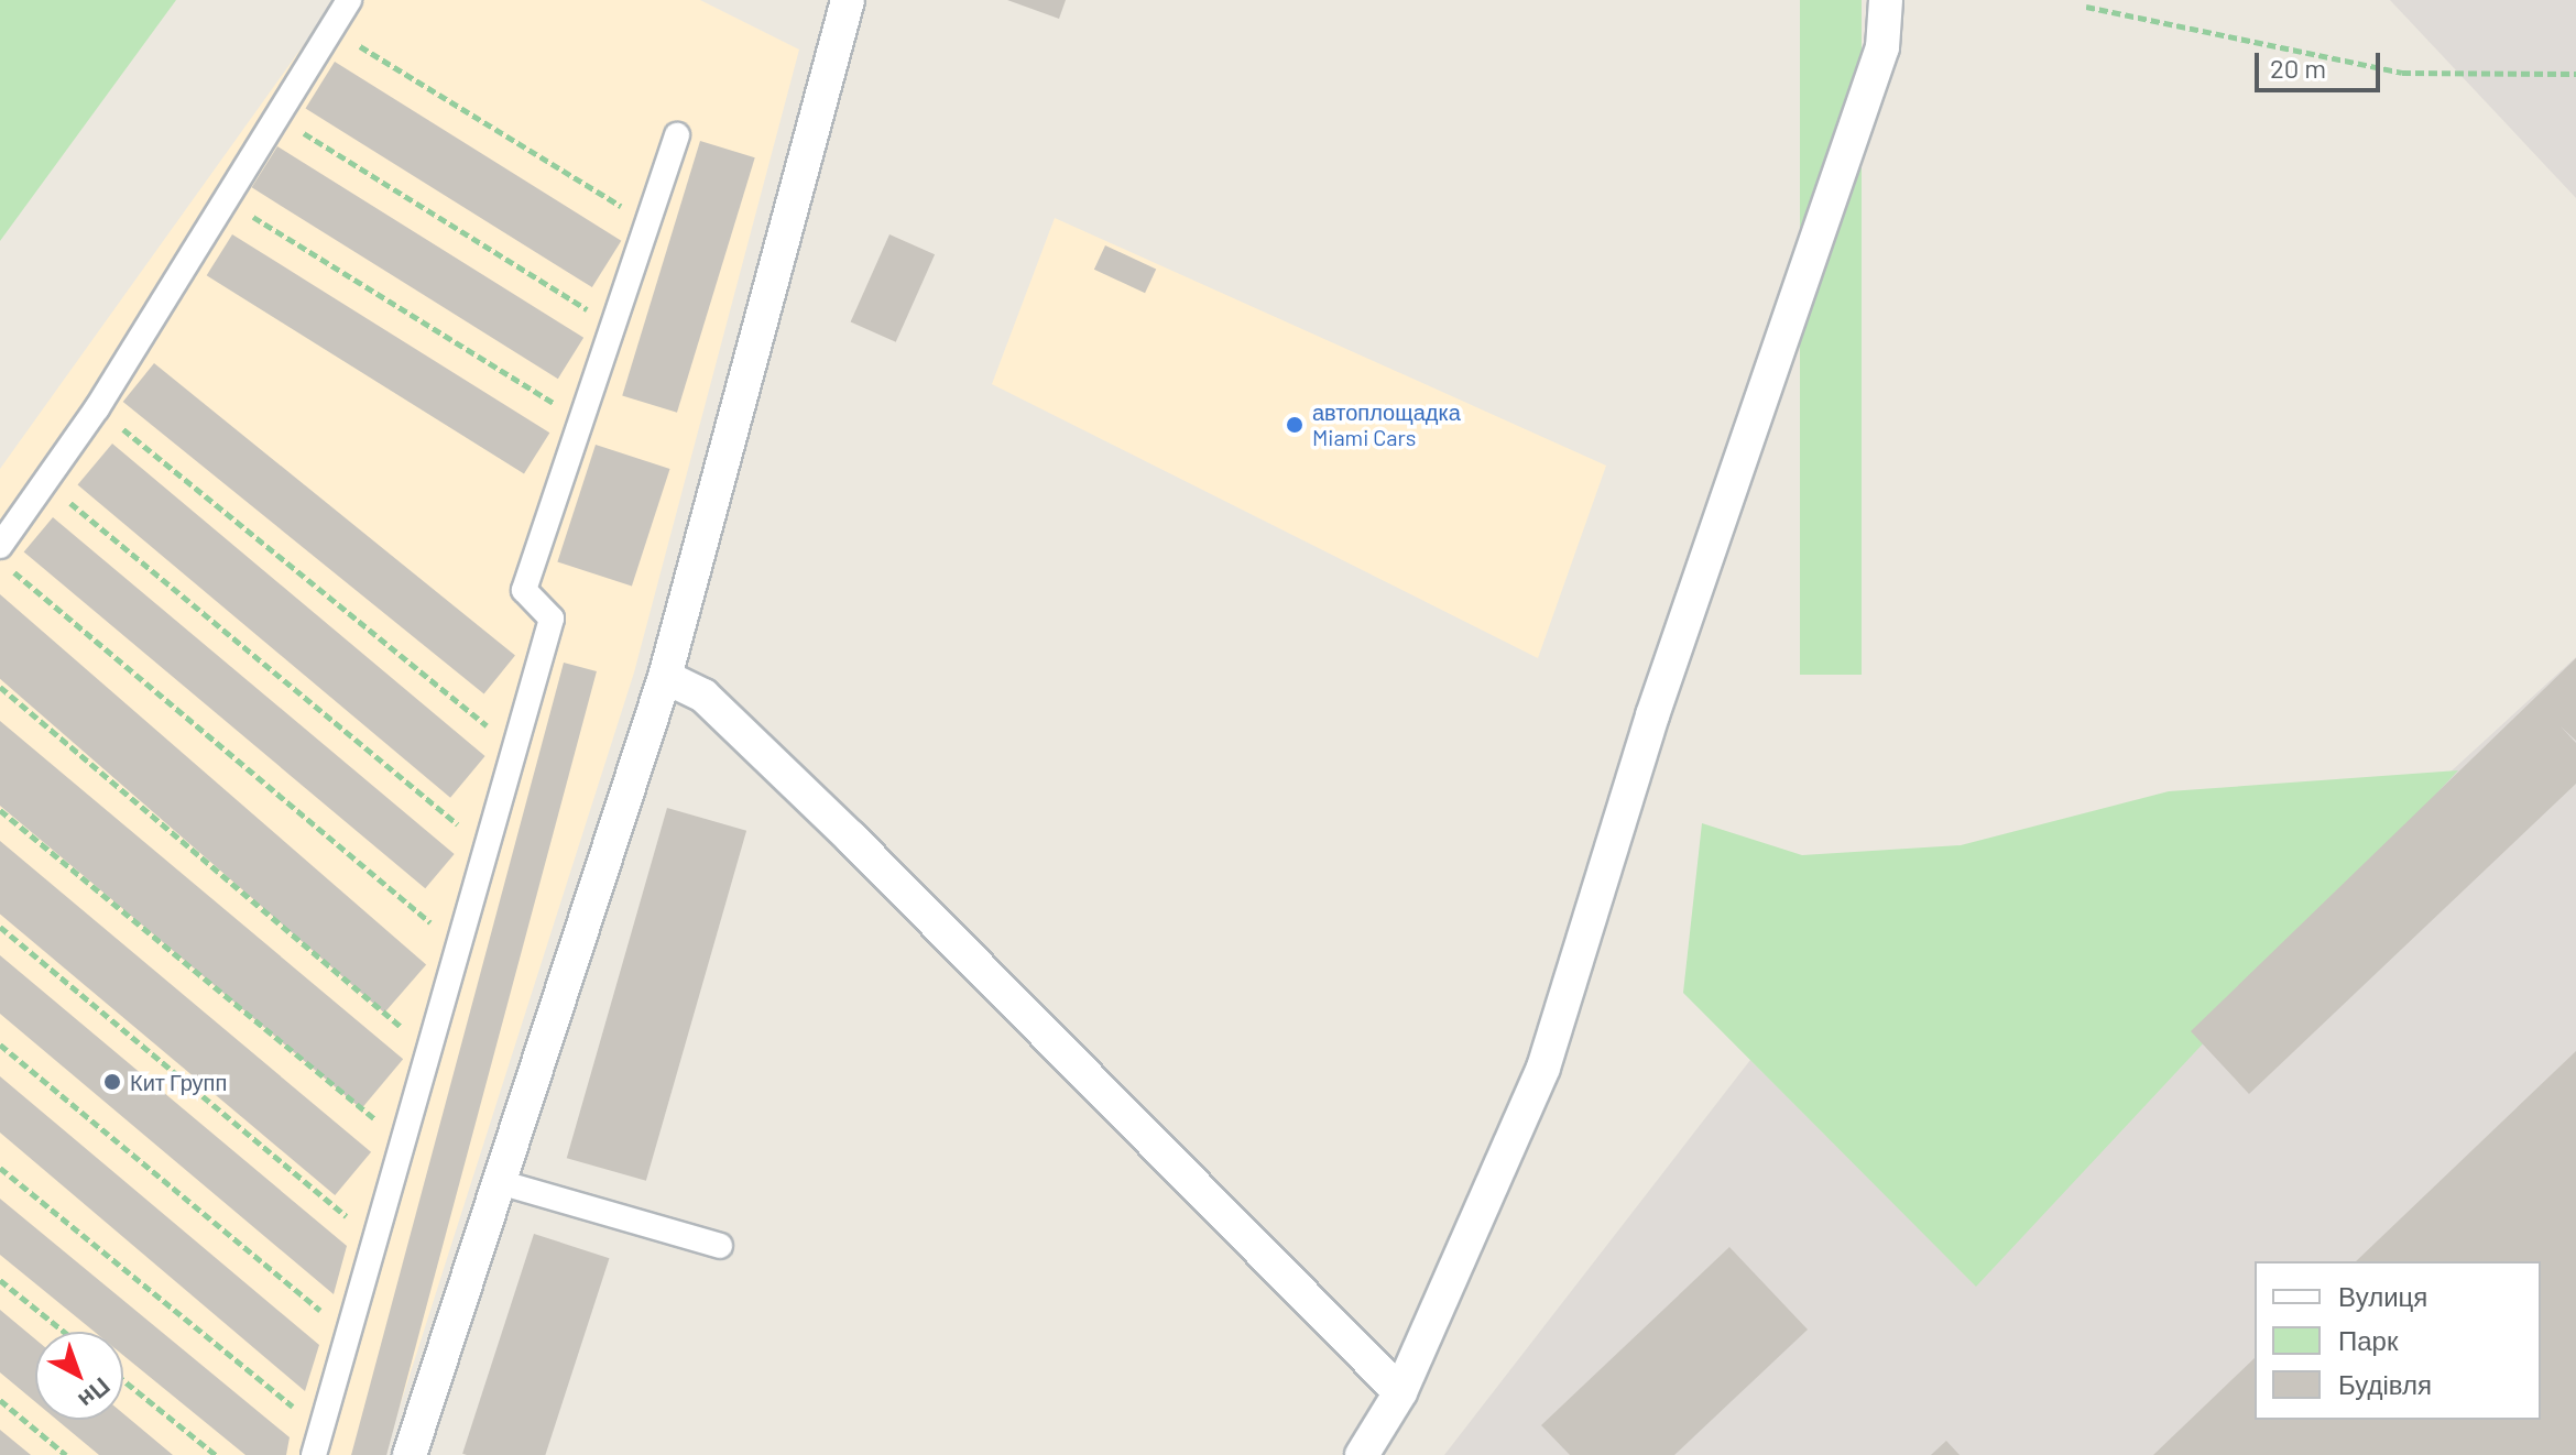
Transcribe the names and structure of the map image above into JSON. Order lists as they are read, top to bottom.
{
  "places": ["автоплощадка Miami Cars", "Кит Групп"],
  "legend": ["Вулиця", "Парк", "Будівля"],
  "scale_bar": "20 m",
  "north": "bottom right"
}
